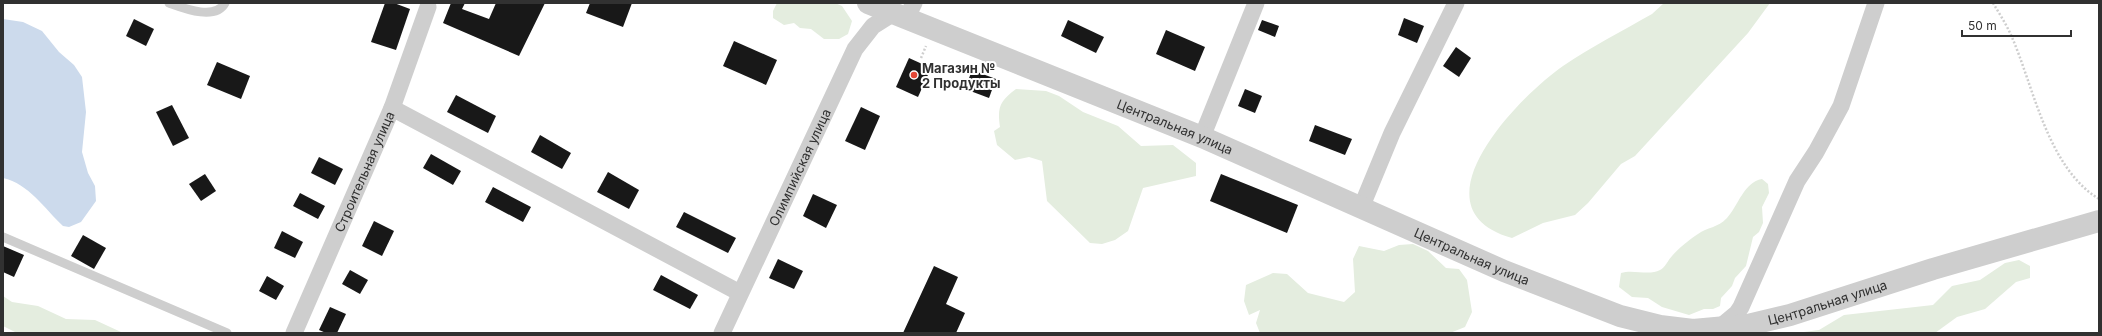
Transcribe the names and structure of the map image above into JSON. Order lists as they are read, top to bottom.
{
  "streets": {
    "street": ["Центральная улица", "Олимпийская улица", "Строительная улица"]
  },
  "crossings": [
    ["Центральная улица", "Олимпийская улица"]
  ],
  "places": ["Магазин № 2 Продукты"],
  "scale_bar": "50 m"
}
